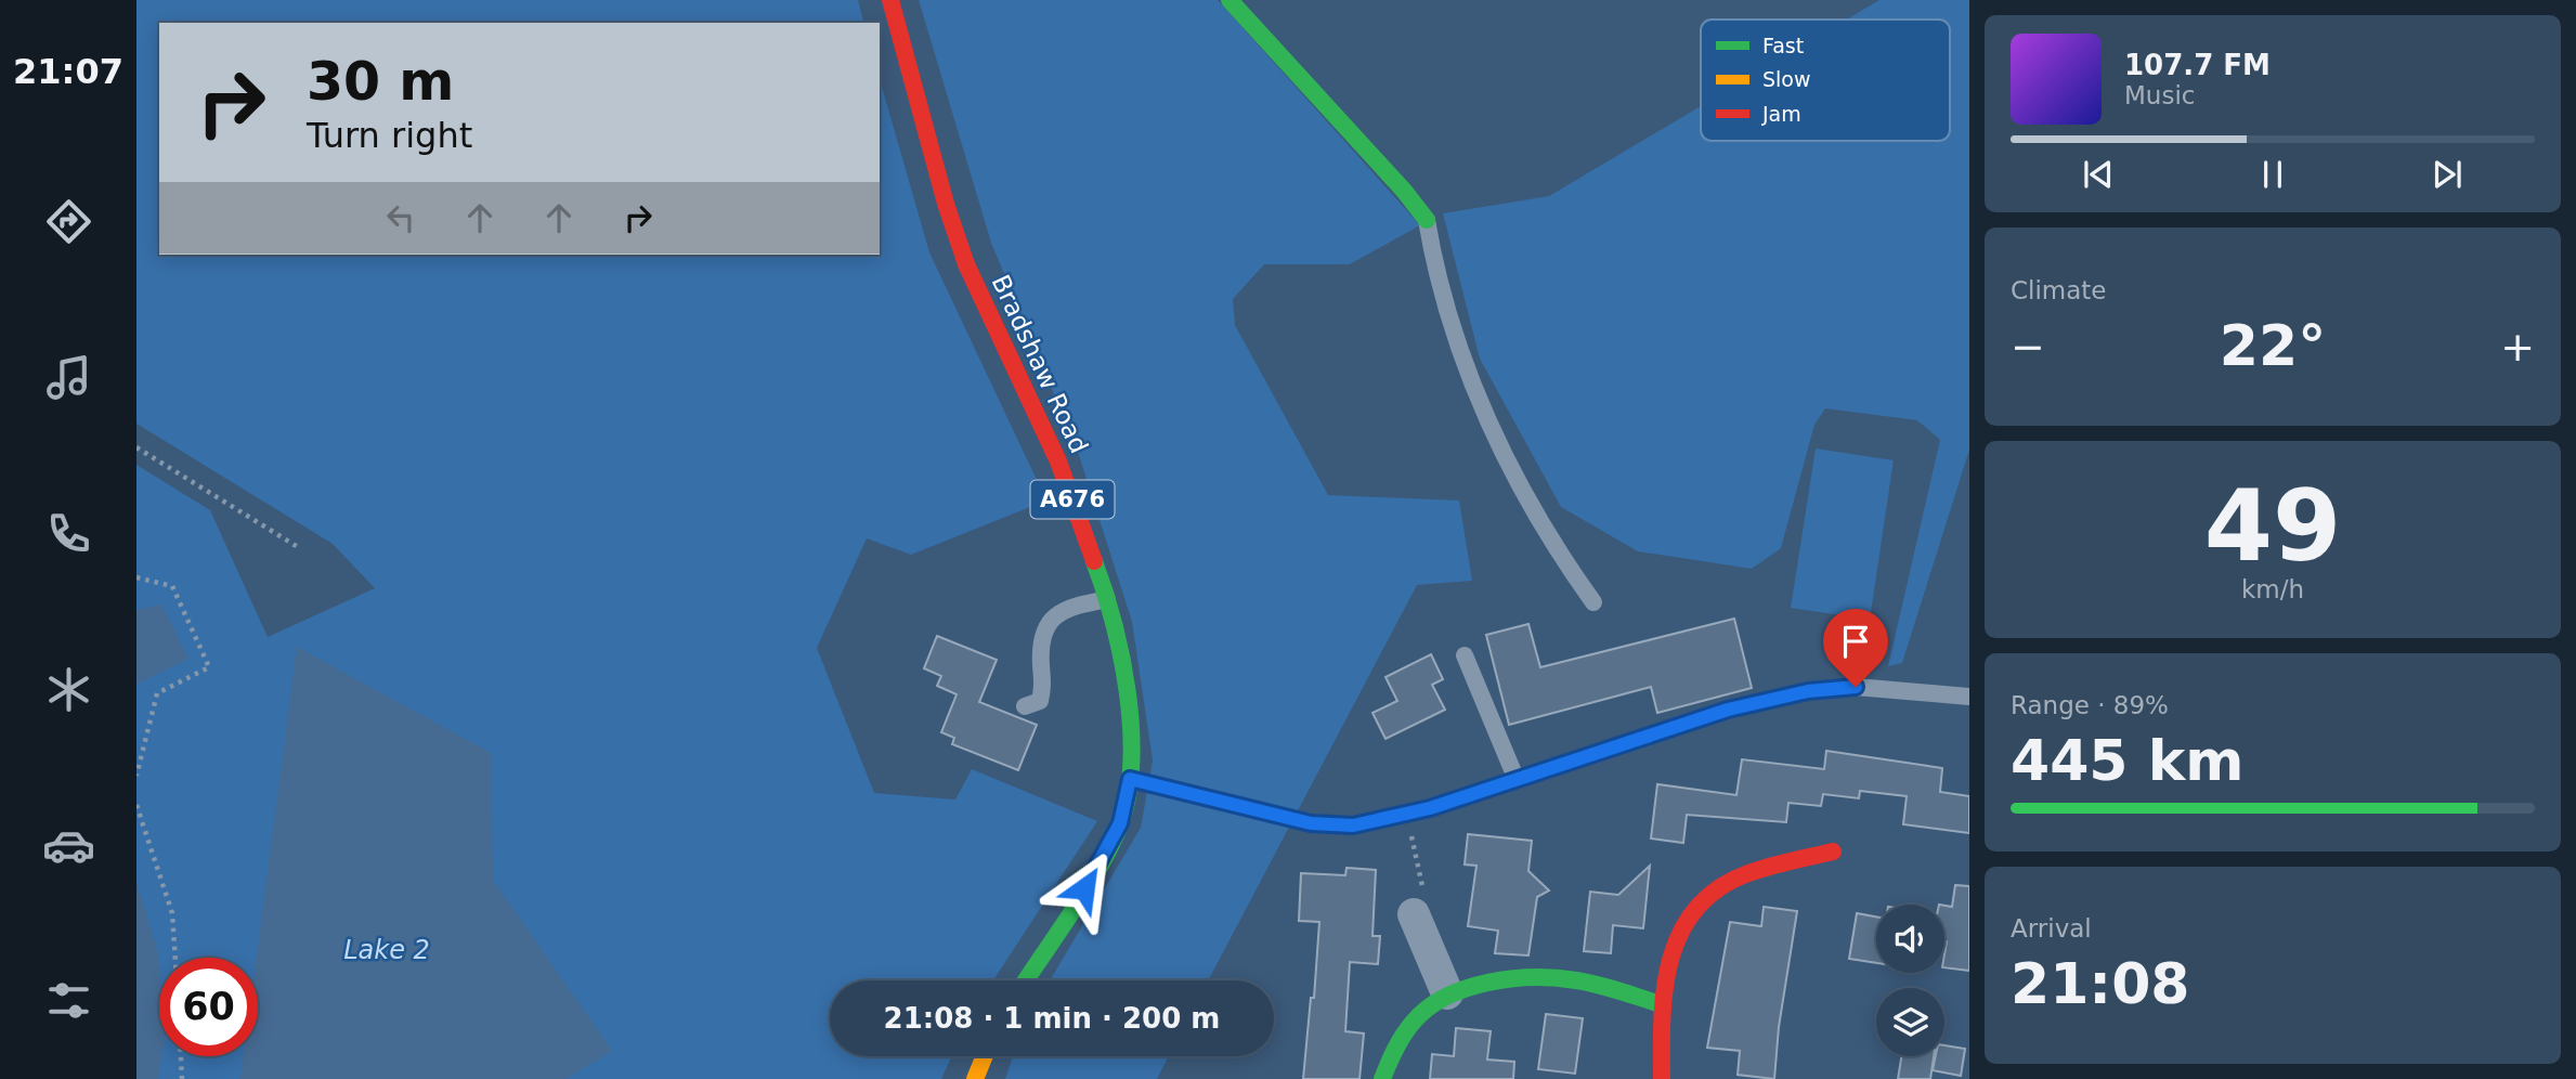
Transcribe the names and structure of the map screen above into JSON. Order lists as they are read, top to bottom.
{
  "streets": {
    "main road": ["Bradshaw Road", "A676"]
  },
  "water": ["Lake 2"],
  "legend": ["Fast", "Slow", "Jam"],
  "page": {
    "tabs": "21:07",
    "turn": ["30 m", "Turn right"],
    "song": ["107.7 FM", "Music"],
    "tile": [
      "Climate",
      ["49", "km/h"],
      ["Range · 89%", "445 km"],
      ["Arrival", "21:08"]
    ],
    "heat": ["−", "22°", "+"],
    "limit": "60",
    "trip": "21:08 · 1 min · 200 m"
  }
}
